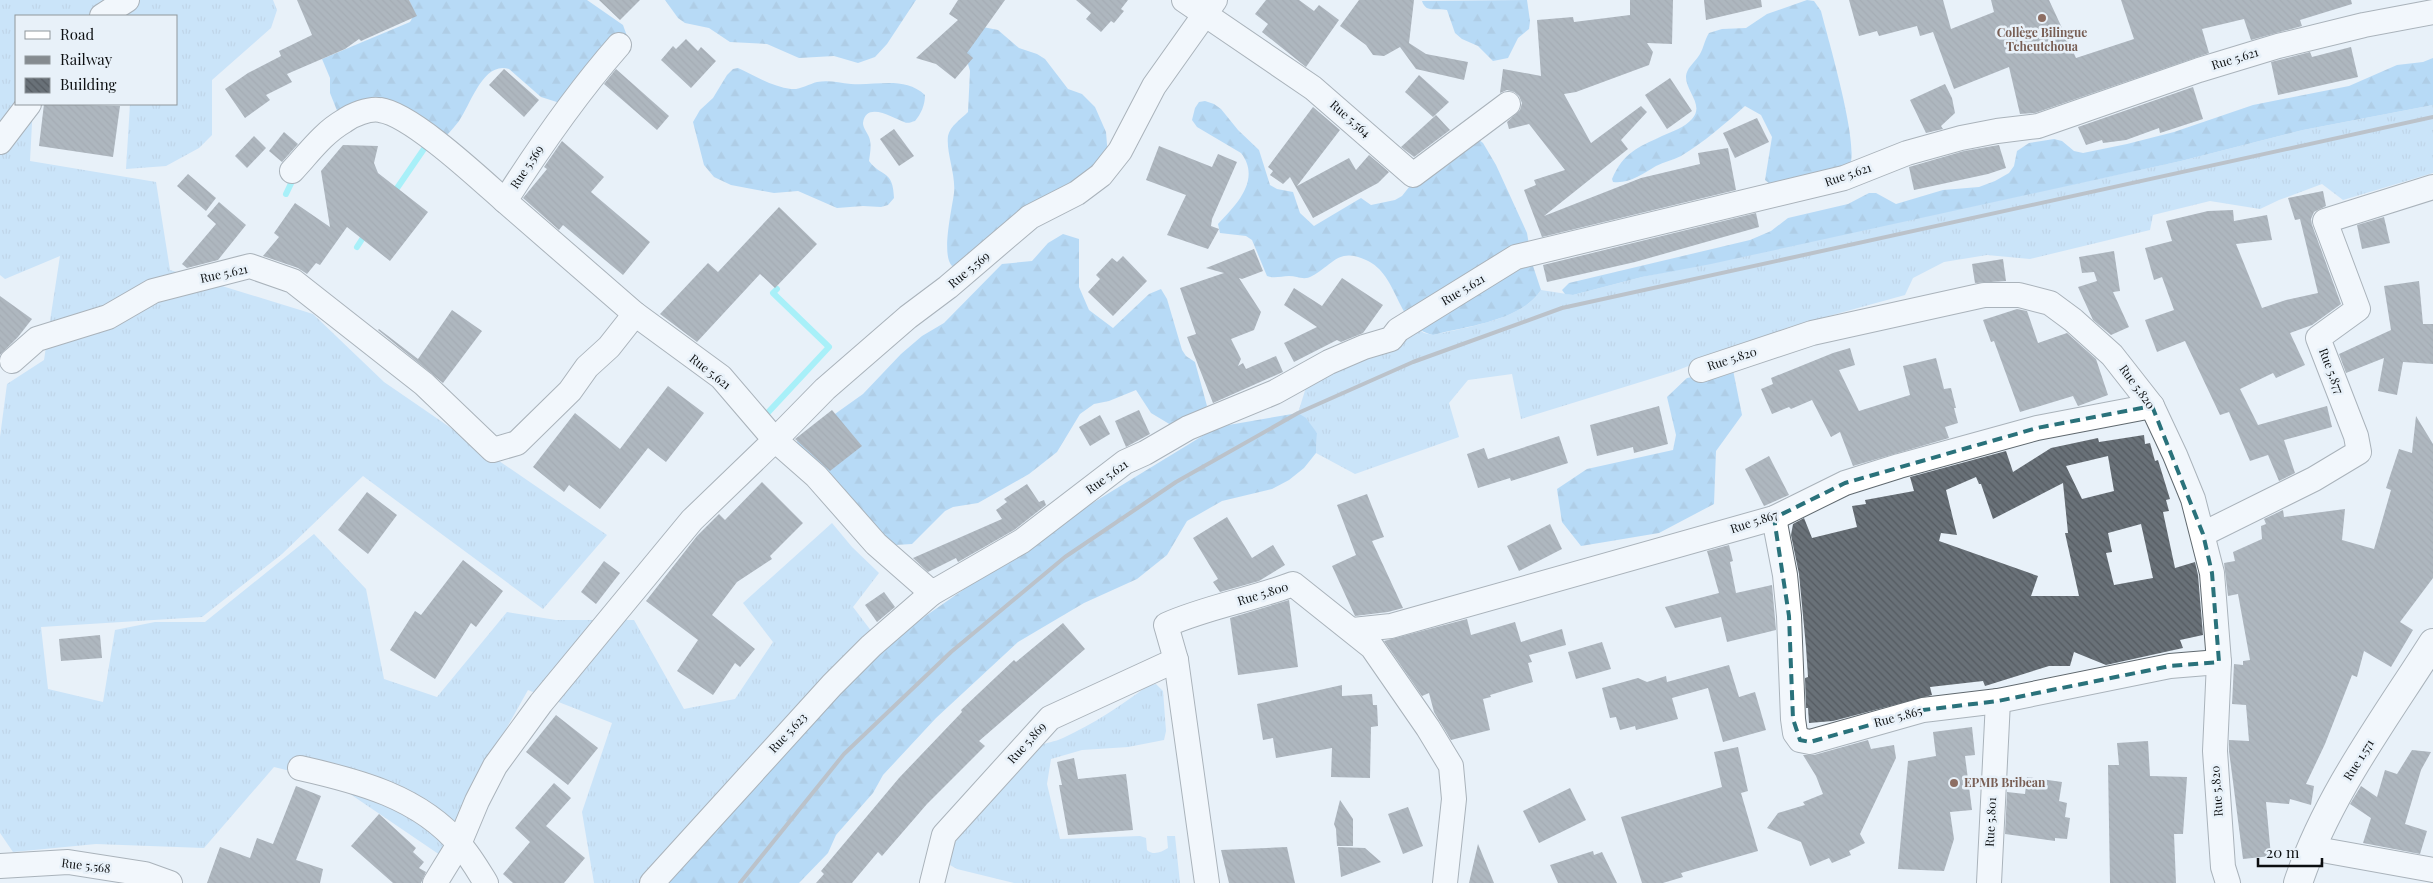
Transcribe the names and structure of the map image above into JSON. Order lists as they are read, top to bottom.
{
  "streets": {
    "main road": ["Rue 1.571"],
    "street": [
      "Rue 5.621",
      "Rue 5.564",
      "Rue 5.569",
      "Rue 5.820",
      "Rue 5.877",
      "Rue 5.867",
      "Rue 5.800",
      "Rue 5.865",
      "Rue 5.623",
      "Rue 5.869",
      "Rue 5.801",
      "Rue 5.568"
    ]
  },
  "crossings": [
    ["Rue 5.621", "Rue 5.569"],
    ["Rue 5.621", "Rue 5.623"],
    ["Rue 5.564", "Rue 5.569"],
    ["Rue 5.820", "Rue 5.877"],
    ["Rue 5.820", "Rue 5.867"],
    ["Rue 5.820", "Rue 5.865"],
    ["Rue 5.867", "Rue 5.800"],
    ["Rue 5.867", "Rue 5.865"],
    ["Rue 5.800", "Rue 5.869"],
    ["Rue 5.865", "Rue 5.801"]
  ],
  "places": ["Collège Bilingue Tcheutchoua", "EPMB Bribean"],
  "legend": ["Road", "Railway", "Building"],
  "scale_bar": "20 m"
}
